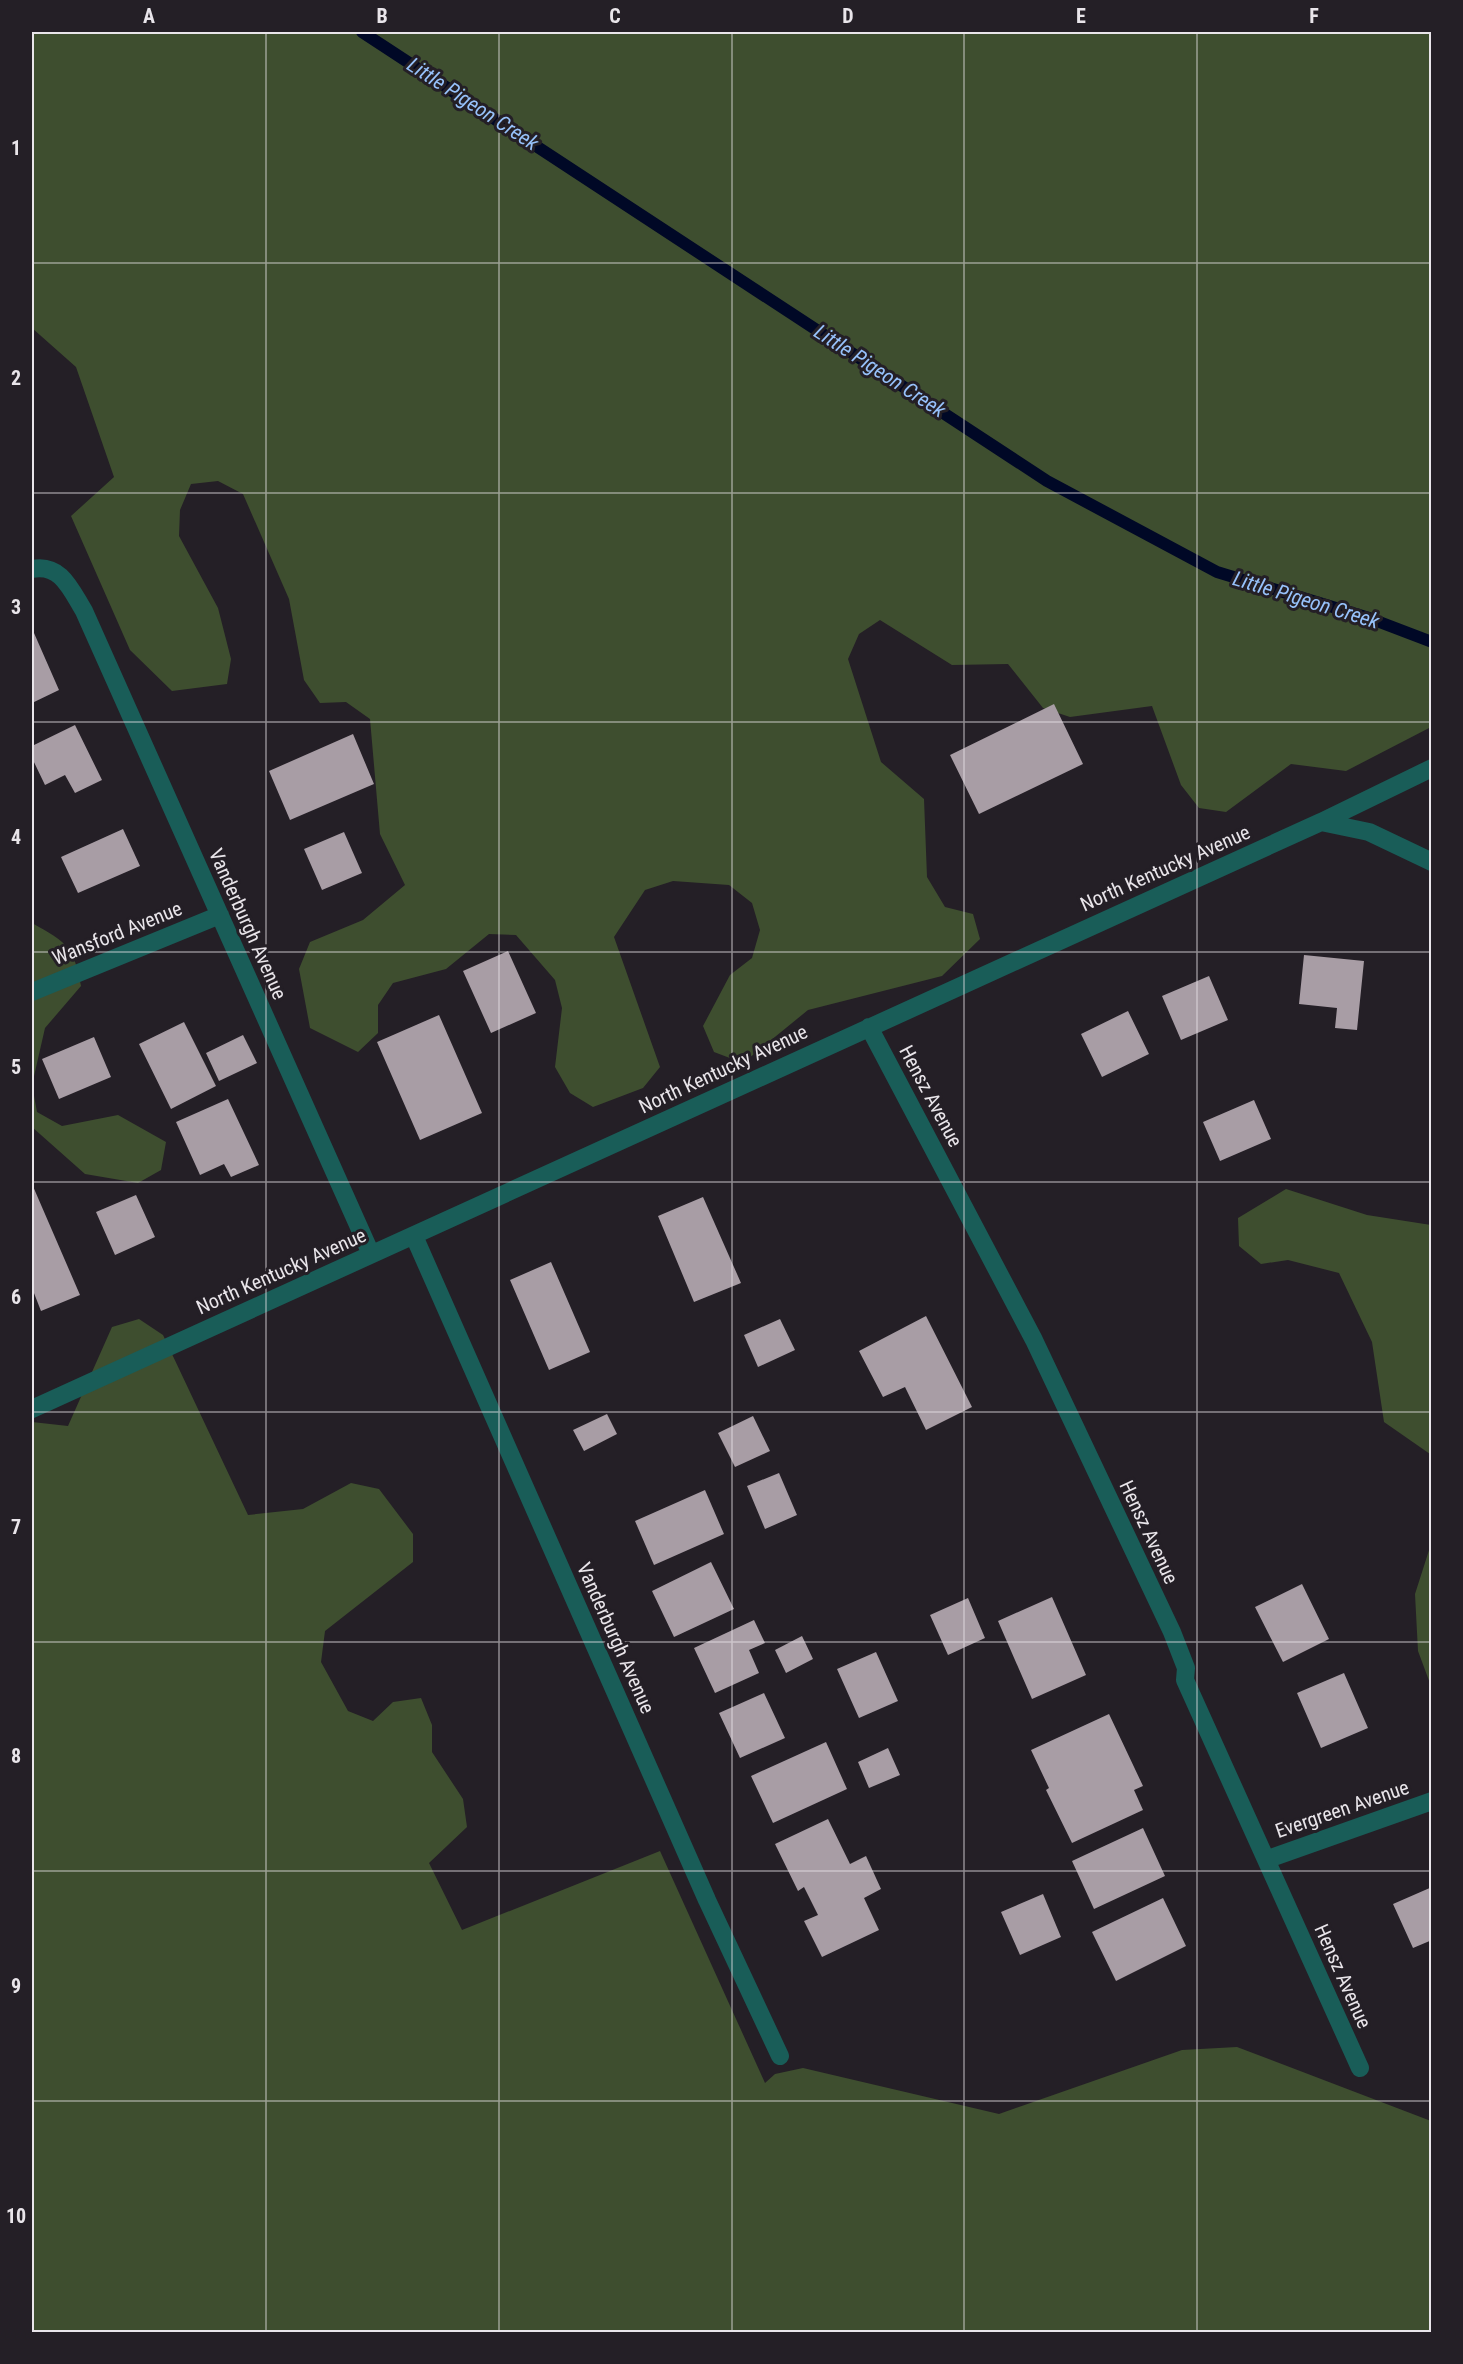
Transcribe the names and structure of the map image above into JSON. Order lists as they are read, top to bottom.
{
  "streets": {
    "street": [
      "North Kentucky Avenue",
      "Vanderburgh Avenue",
      "Wansford Avenue",
      "Hensz Avenue",
      "Evergreen Avenue"
    ]
  },
  "crossings": [
    ["North Kentucky Avenue", "Vanderburgh Avenue"],
    ["North Kentucky Avenue", "Hensz Avenue"],
    ["Vanderburgh Avenue", "Wansford Avenue"],
    ["Hensz Avenue", "Evergreen Avenue"]
  ],
  "water": ["Little Pigeon Creek"],
  "grid": {
    "columns": [
      "A",
      "B",
      "C",
      "D",
      "E",
      "F"
    ],
    "rows": [
      "1",
      "2",
      "3",
      "4",
      "5",
      "6",
      "7",
      "8",
      "9",
      "10"
    ]
  }
}
